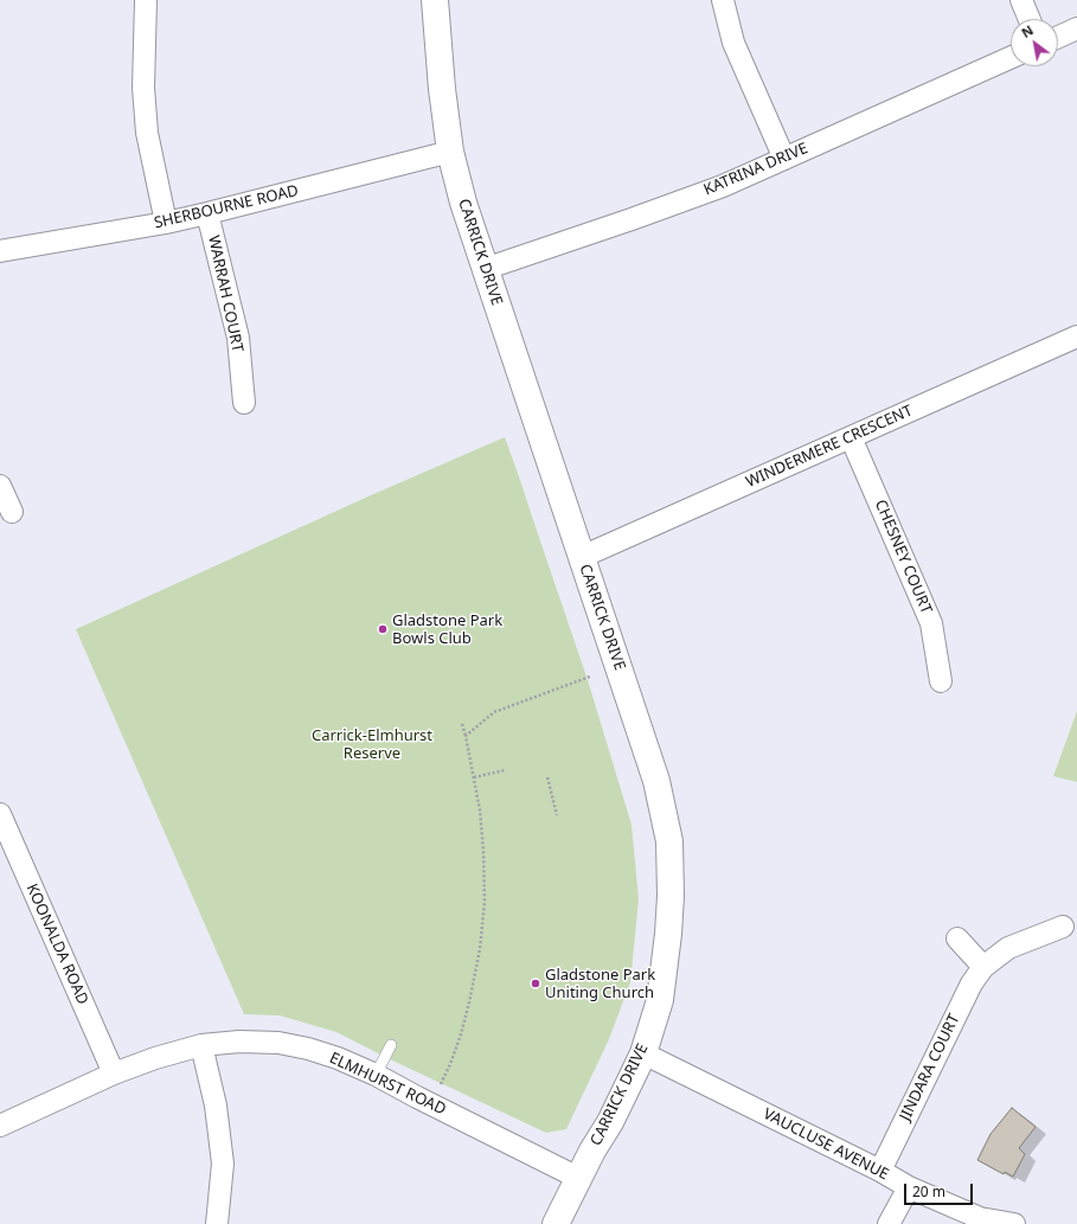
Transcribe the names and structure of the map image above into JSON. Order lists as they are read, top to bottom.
{
  "streets": {
    "street": [
      "KATRINA DRIVE",
      "SHERBOURNE ROAD",
      "CARRICK DRIVE",
      "WARRAH COURT",
      "WINDERMERE CRESCENT",
      "CHESNEY COURT",
      "KOONALDA ROAD",
      "JINDARA COURT",
      "ELMHURST ROAD",
      "VAUCLUSE AVENUE"
    ]
  },
  "crossings": [
    ["KATRINA DRIVE", "CARRICK DRIVE"],
    ["SHERBOURNE ROAD", "CARRICK DRIVE"],
    ["SHERBOURNE ROAD", "WARRAH COURT"],
    ["CARRICK DRIVE", "WINDERMERE CRESCENT"],
    ["CARRICK DRIVE", "ELMHURST ROAD"],
    ["CARRICK DRIVE", "VAUCLUSE AVENUE"],
    ["WINDERMERE CRESCENT", "CHESNEY COURT"],
    ["KOONALDA ROAD", "ELMHURST ROAD"],
    ["JINDARA COURT", "VAUCLUSE AVENUE"]
  ],
  "parks": ["Carrick-Elmhurst Reserve"],
  "places": ["Gladstone Park Bowls Club", "Gladstone Park Uniting Church"],
  "scale_bar": "20 m",
  "north": "top left"
}
